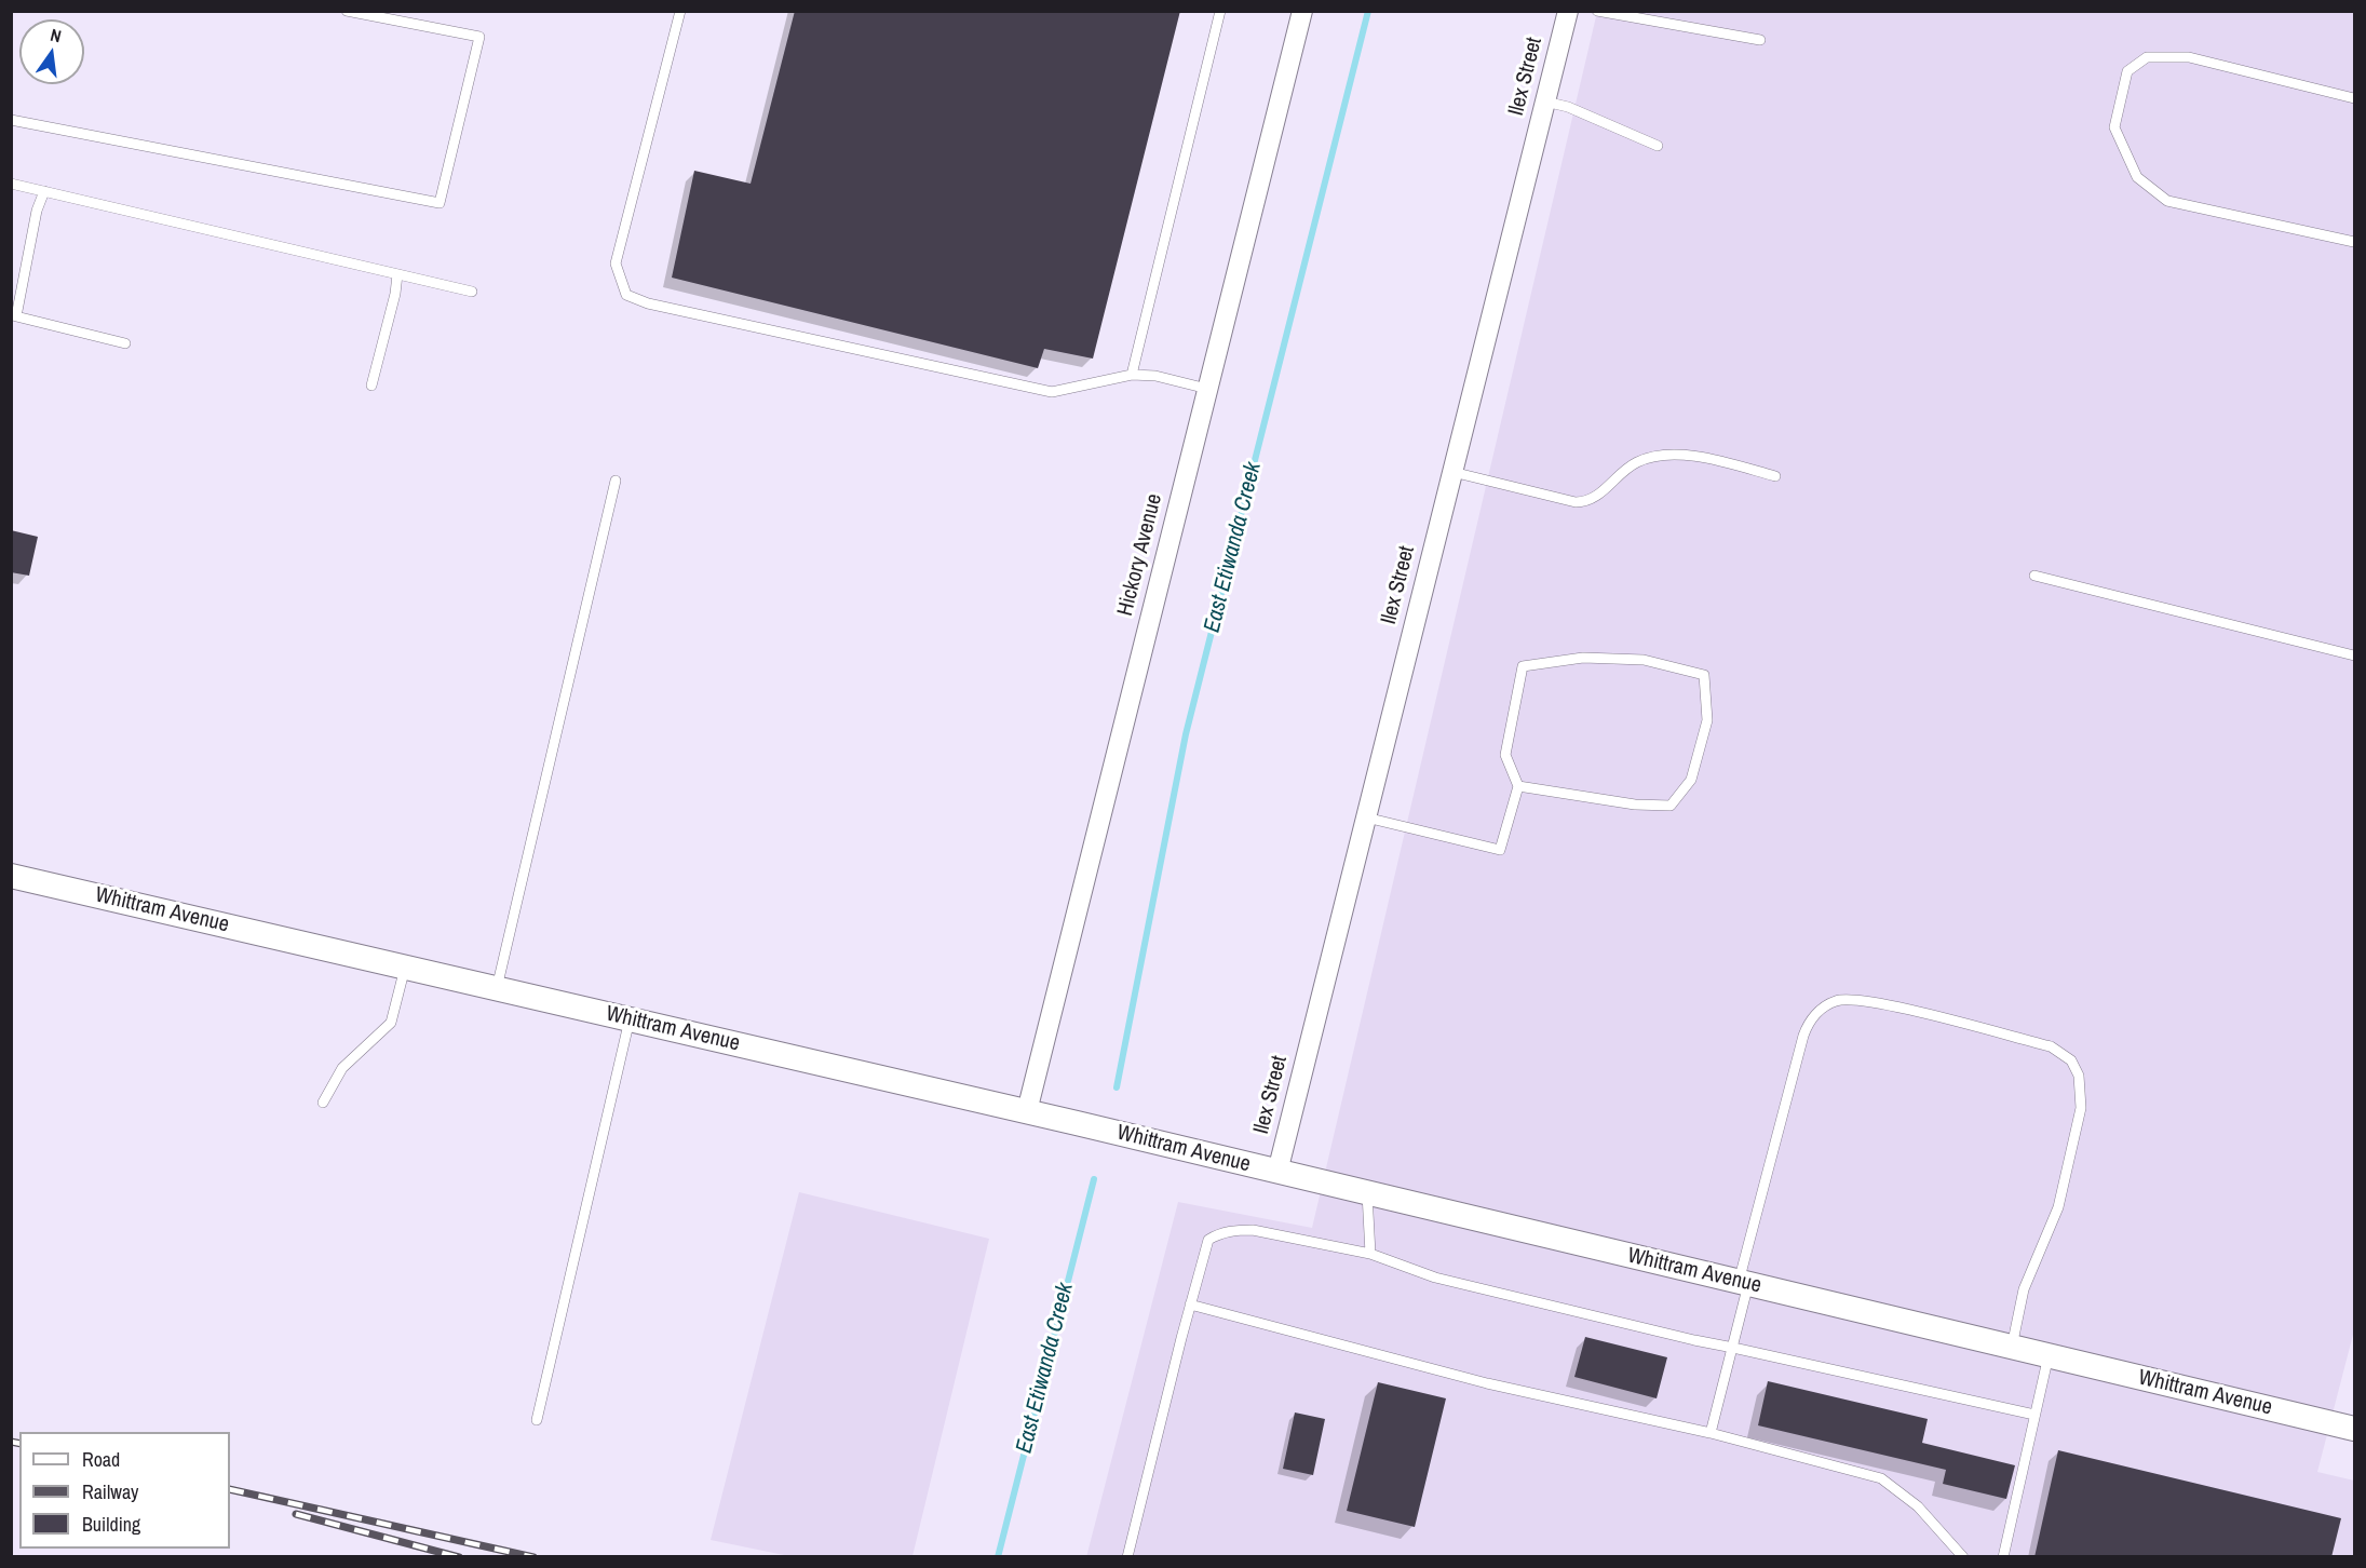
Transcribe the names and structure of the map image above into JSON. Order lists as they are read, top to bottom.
{
  "streets": {
    "street": ["Ilex Street", "Hickory Avenue", "Whittram Avenue"]
  },
  "crossings": [
    ["Ilex Street", "Whittram Avenue"],
    ["Hickory Avenue", "Whittram Avenue"]
  ],
  "water": ["East Etiwanda Creek"],
  "legend": ["Road", "Railway", "Building"],
  "north": "top"
}
